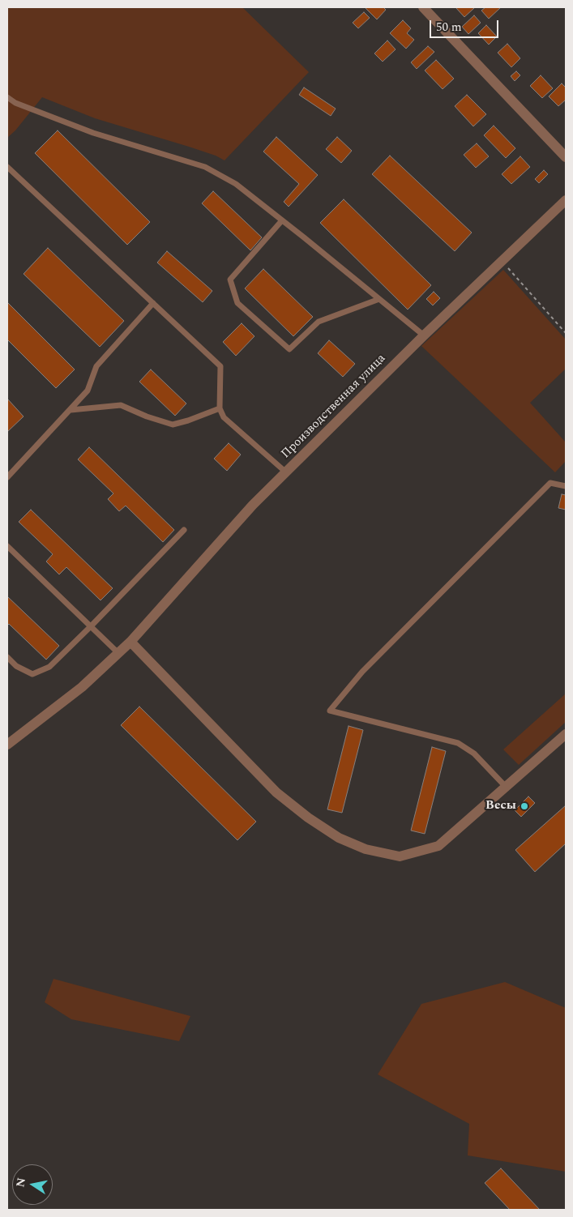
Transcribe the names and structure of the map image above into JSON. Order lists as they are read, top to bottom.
{
  "streets": {
    "street": ["Производственная улица"]
  },
  "places": ["Весы"],
  "scale_bar": "50 m",
  "north": "left"
}
